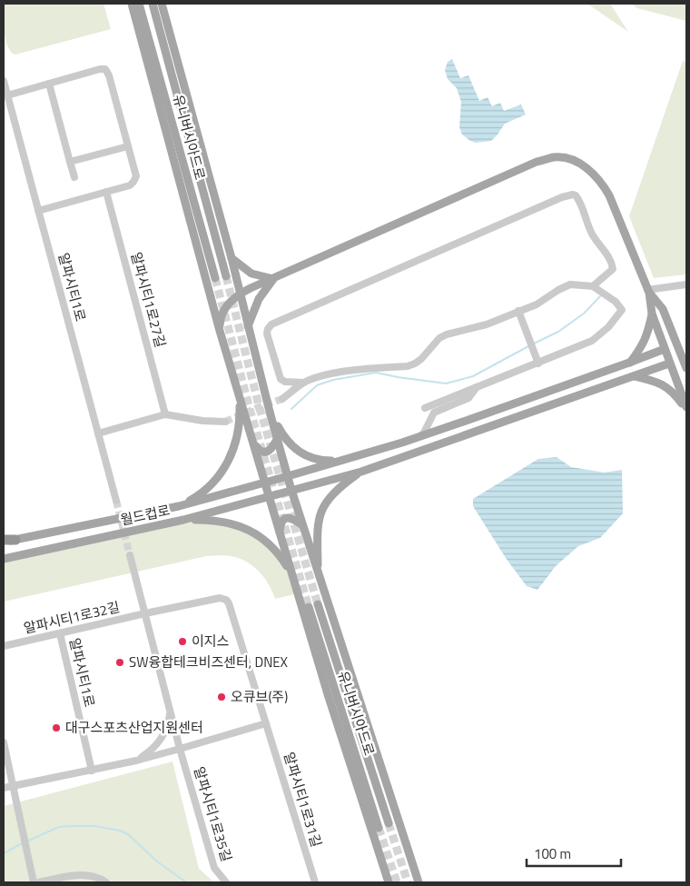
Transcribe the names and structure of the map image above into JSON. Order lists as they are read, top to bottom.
{
  "streets": {
    "main road": ["유니버시아드로", "월드컵로"],
    "street": [
      "알파시티1로",
      "알파시티1로27길",
      "알파시티1로32길",
      "알파시티1로31길",
      "알파시티1로35길"
    ]
  },
  "crossings": [
    ["알파시티1로", "알파시티1로32길"],
    ["알파시티1로32길", "알파시티1로31길"]
  ],
  "places": [
    "이지스",
    "SW융합테크비즈센터, DNEX",
    "오큐브(주)",
    "대구스포츠산업지원센터"
  ],
  "scale_bar": "100 m"
}
